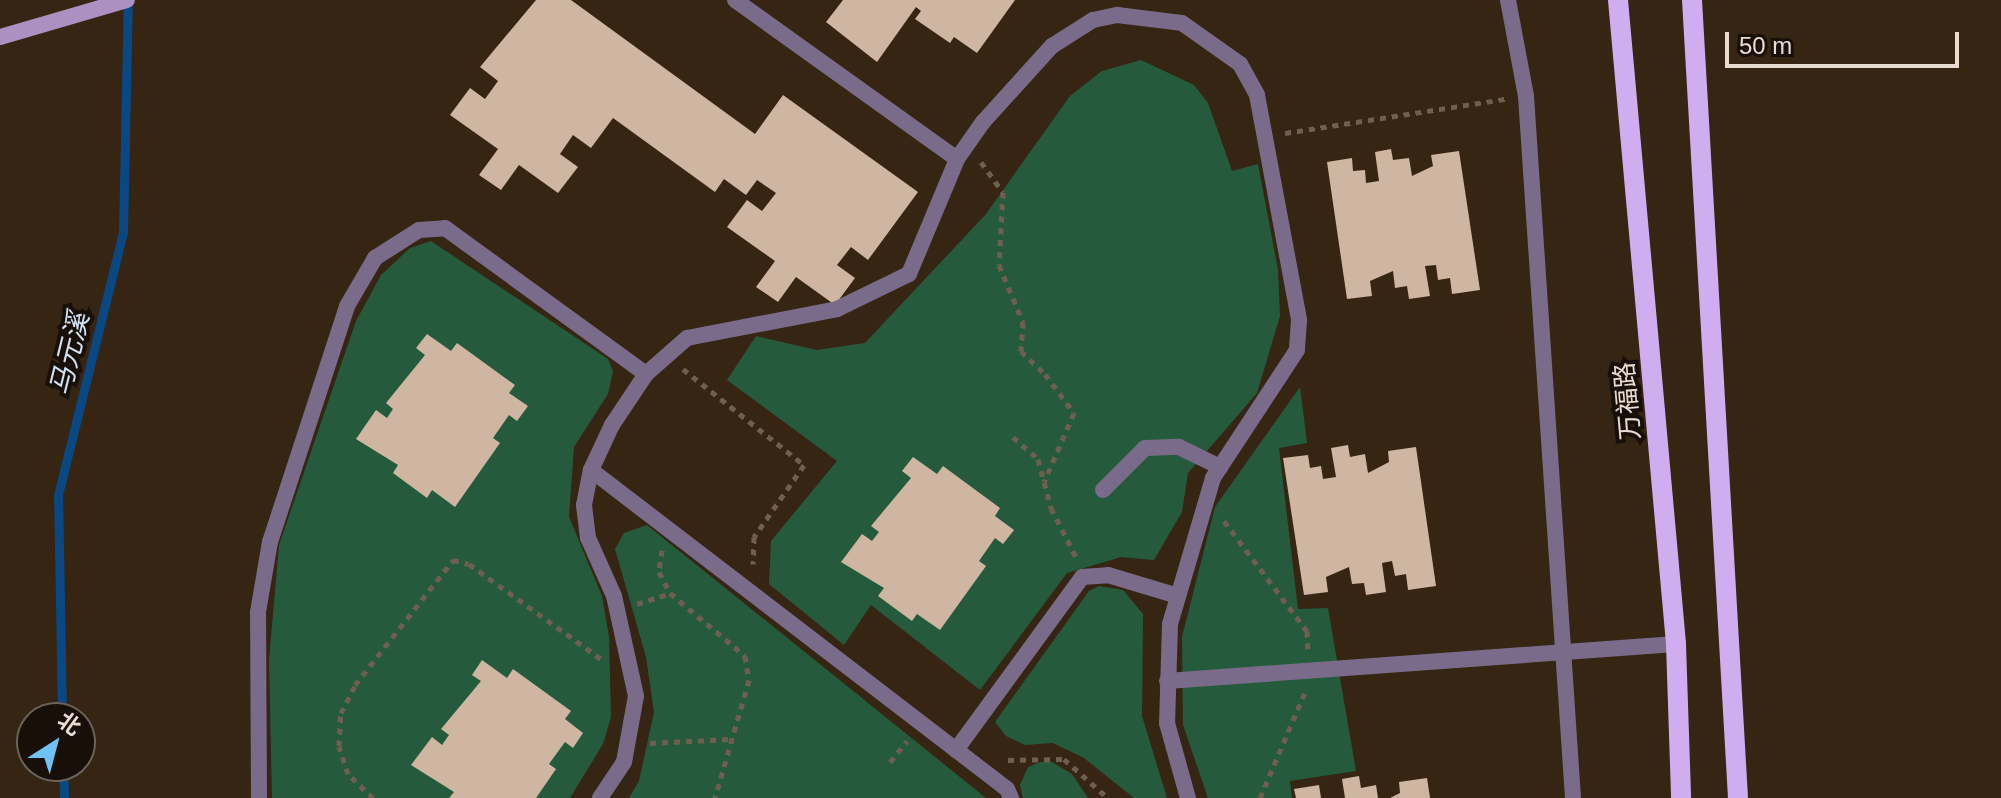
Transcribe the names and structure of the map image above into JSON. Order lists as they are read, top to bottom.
{
  "streets": {
    "main road": ["万福路"]
  },
  "water": ["马元溪"],
  "scale_bar": "50 m",
  "north": "top right"
}
